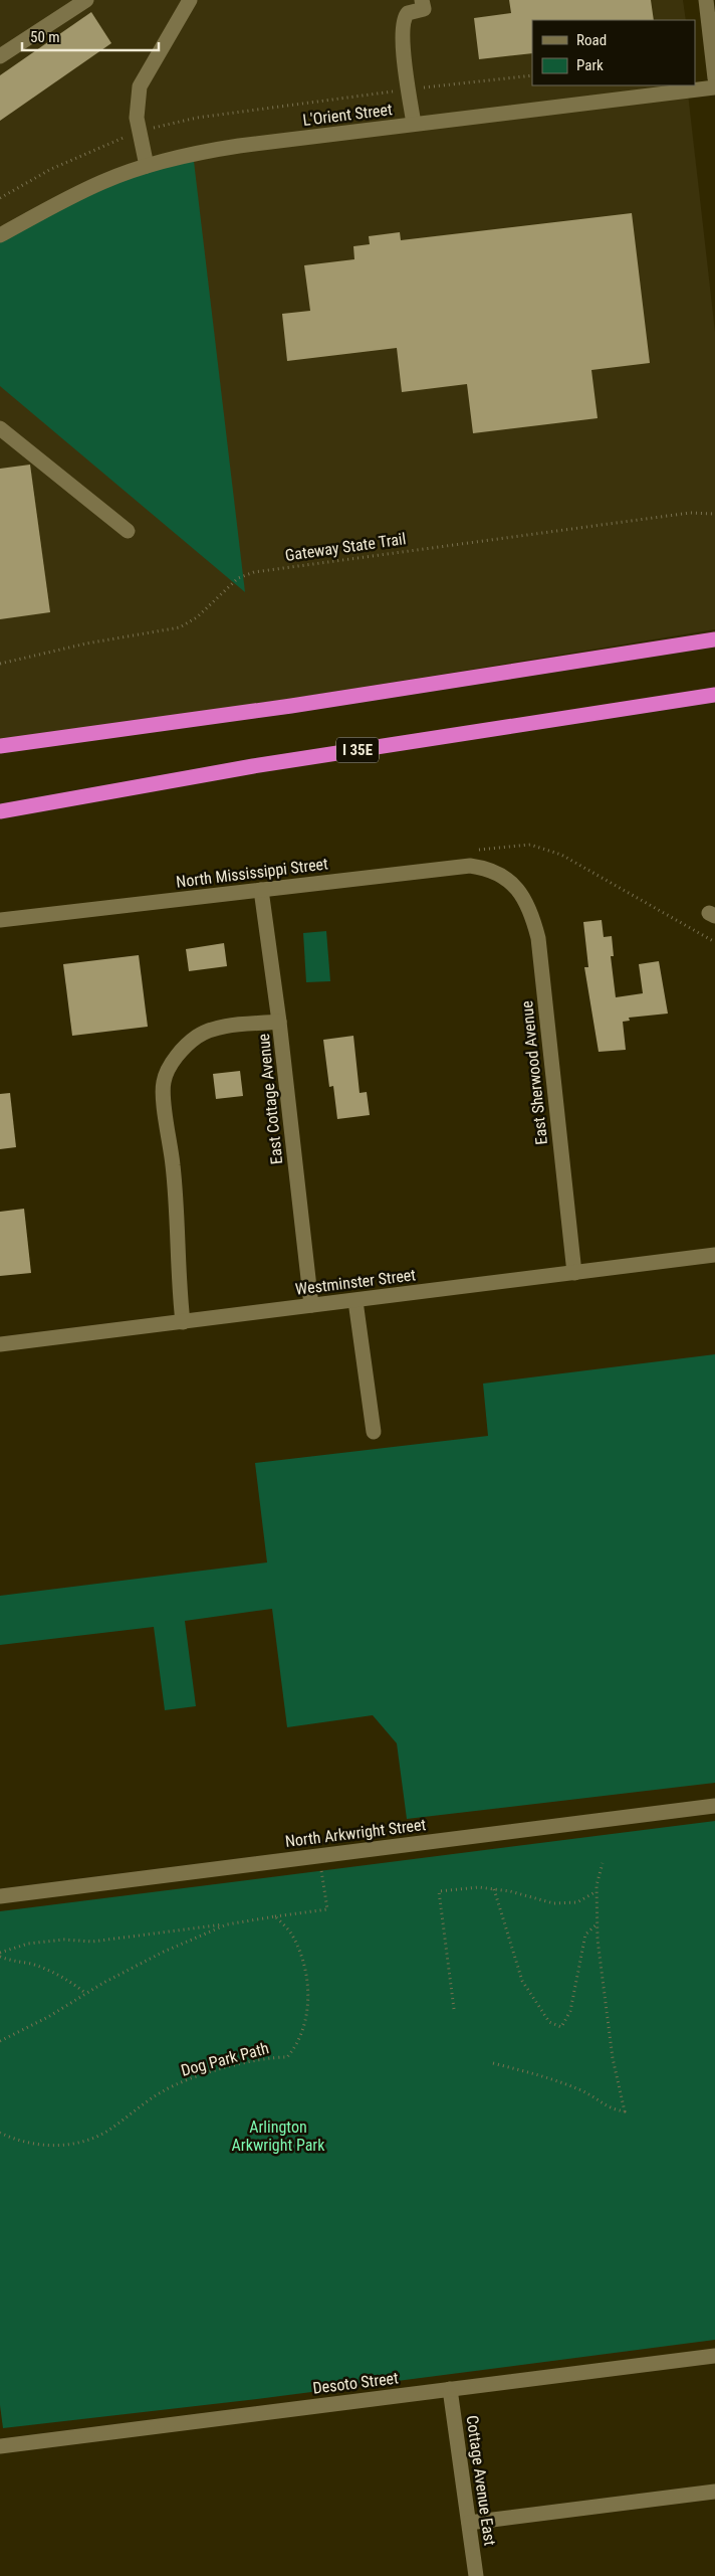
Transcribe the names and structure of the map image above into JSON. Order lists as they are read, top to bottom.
{
  "streets": {
    "highway": ["I 35E"],
    "street": [
      "L'Orient Street",
      "North Mississippi Street",
      "East Sherwood Avenue",
      "East Cottage Avenue",
      "Westminster Street",
      "North Arkwright Street",
      "Desoto Street",
      "Cottage Avenue East"
    ],
    "path": ["Gateway State Trail", "Dog Park Path"]
  },
  "crossings": [
    ["North Mississippi Street", "East Sherwood Avenue"],
    ["North Mississippi Street", "East Cottage Avenue"],
    ["East Sherwood Avenue", "Westminster Street"],
    ["East Cottage Avenue", "Westminster Street"],
    ["Desoto Street", "Cottage Avenue East"]
  ],
  "parks": ["Arlington Arkwright Park"],
  "legend": ["Road", "Park"],
  "scale_bar": "50 m"
}
